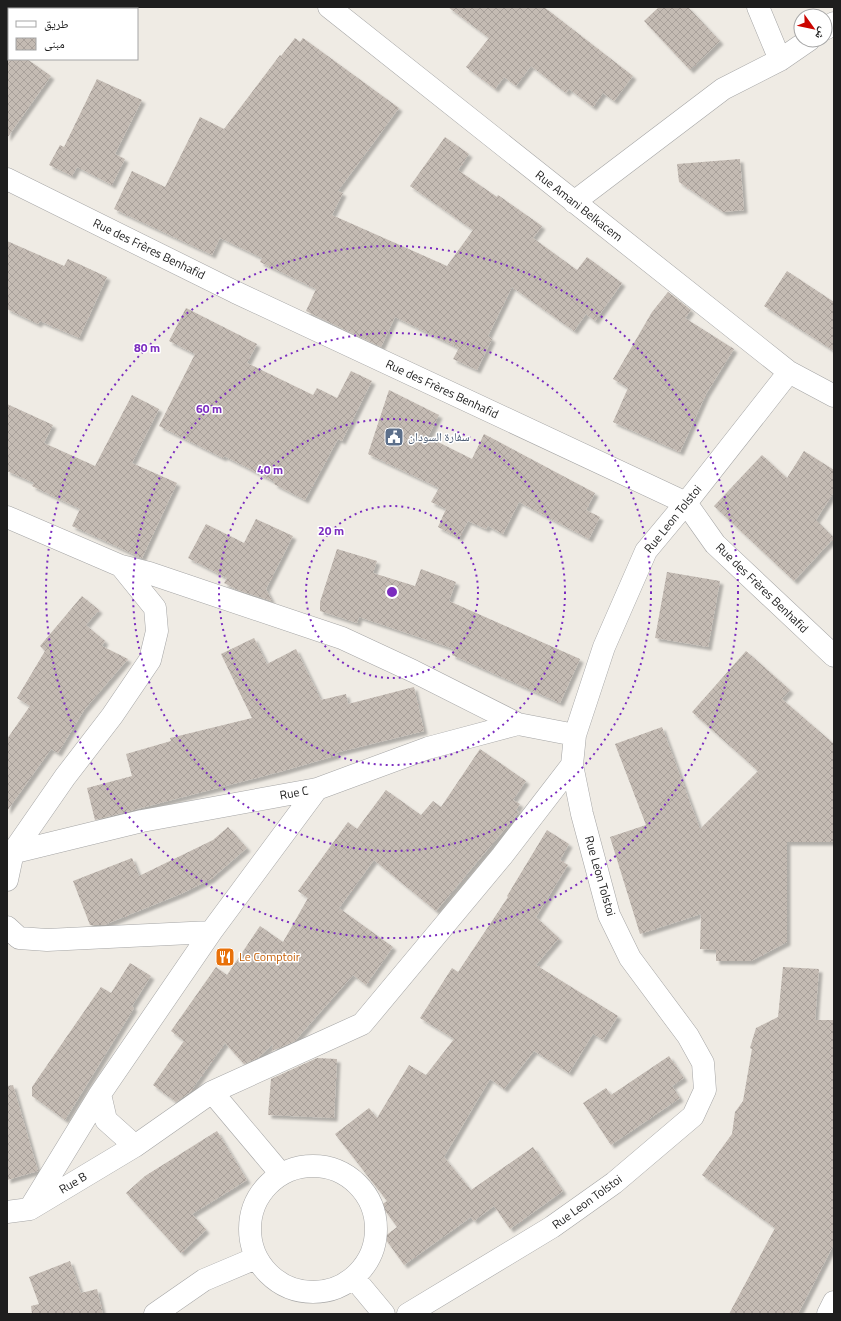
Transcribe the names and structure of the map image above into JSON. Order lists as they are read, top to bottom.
{
  "streets": {
    "street": [
      "Rue Amani Belkacem",
      "Rue des Frères Benhafid",
      "Rue Leon Tolstoi",
      "Rue C",
      "Rue B"
    ]
  },
  "crossings": [
    ["Rue Amani Belkacem", "Rue Leon Tolstoi"],
    ["Rue des Frères Benhafid", "Rue Leon Tolstoi"],
    ["Rue Leon Tolstoi", "Rue C"],
    ["Rue Leon Tolstoi", "Rue B"]
  ],
  "places": {
    "public building": ["سفارة السودان"],
    "restaurant": ["Le Comptoir"]
  },
  "legend": ["طريق", "مبنى"],
  "north": "bottom right",
  "rings": [
    "80 m",
    "60 m",
    "40 m",
    "20 m"
  ]
}
